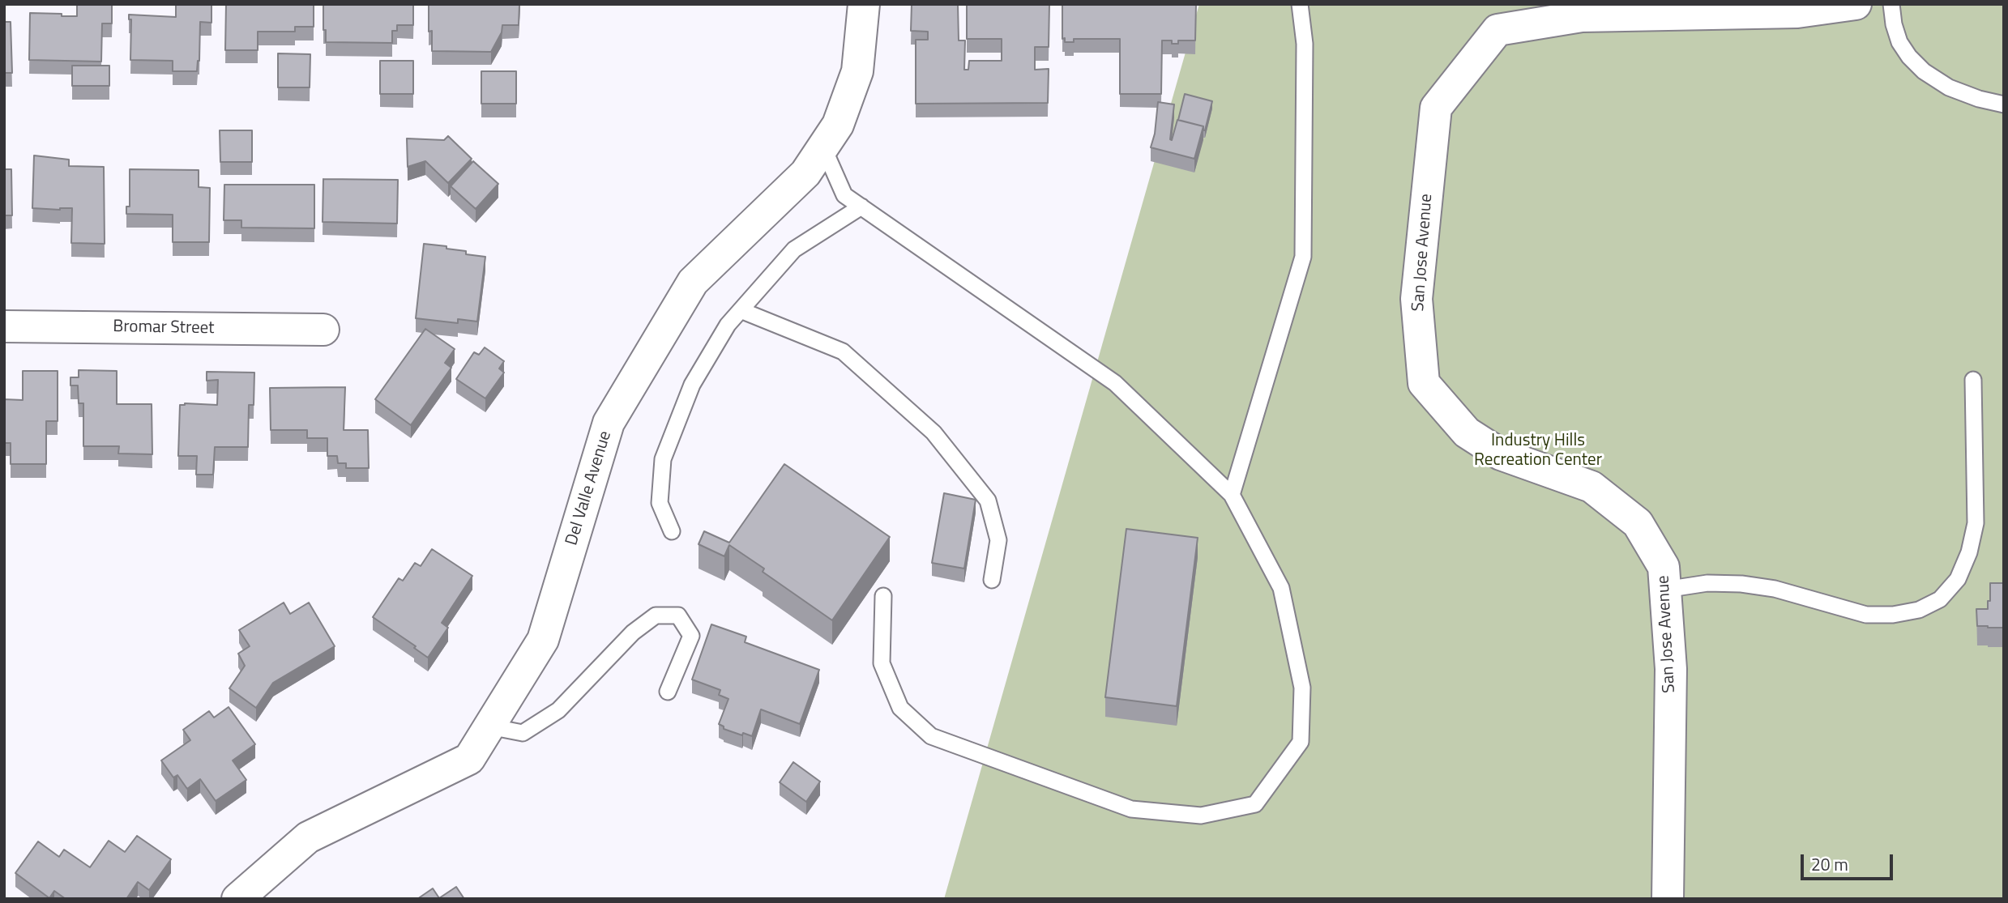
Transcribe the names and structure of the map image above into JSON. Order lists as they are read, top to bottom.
{
  "streets": {
    "street": ["San Jose Avenue", "Bromar Street", "Del Valle Avenue"]
  },
  "parks": ["Industry Hills Recreation Center"],
  "scale_bar": "20 m"
}
